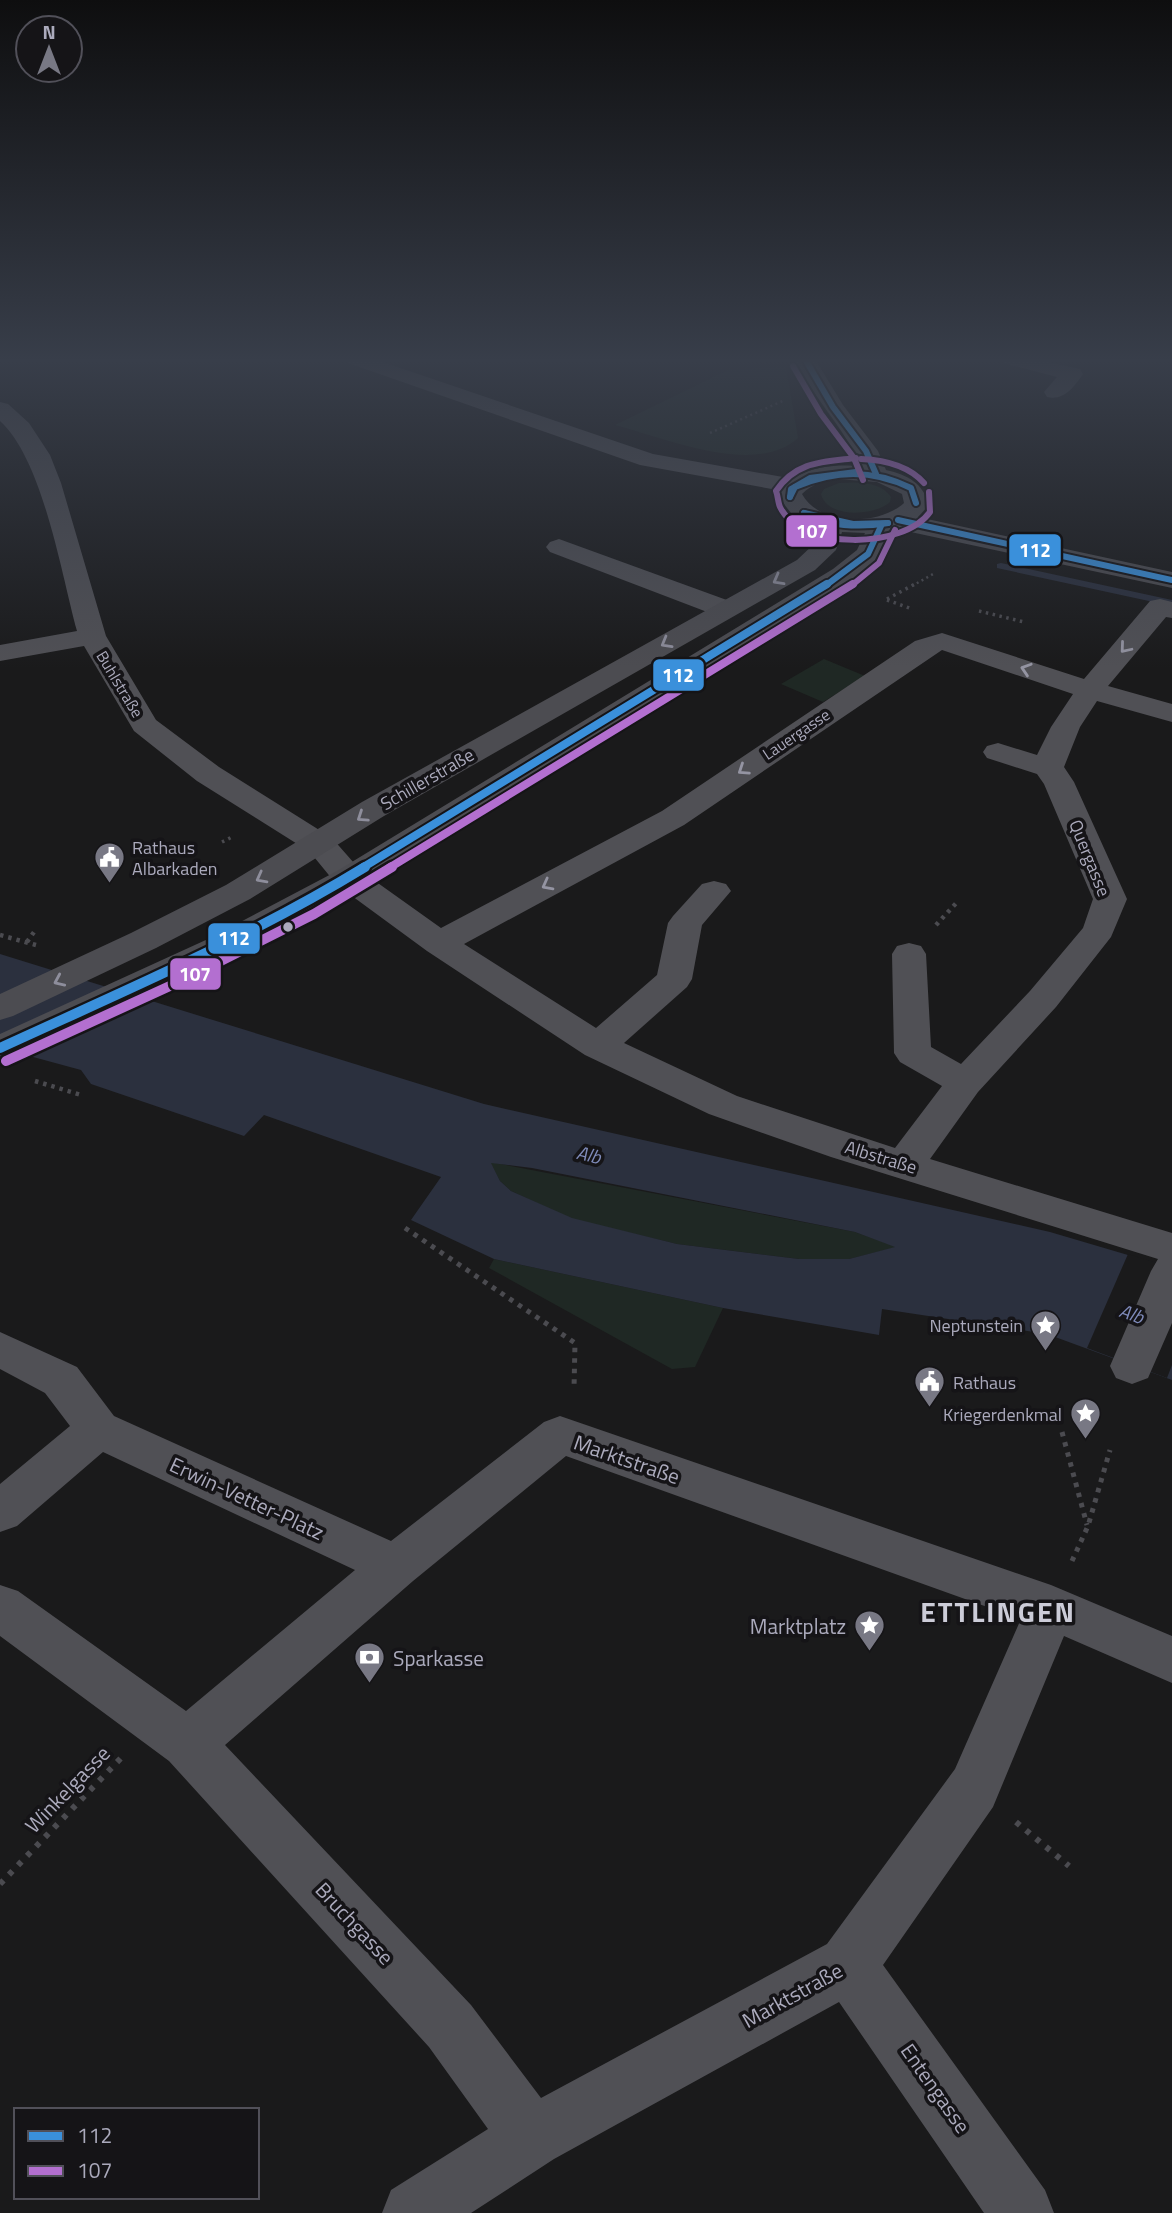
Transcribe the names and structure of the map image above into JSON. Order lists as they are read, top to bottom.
{
  "streets": {
    "main road": ["Schillerstraße"],
    "street": [
      "Buhlstraße",
      "Lauergasse",
      "Quergasse",
      "Albstraße",
      "Marktstraße",
      "Erwin-Vetter-Platz",
      "Bruchgasse",
      "Entengasse"
    ],
    "path": ["Winkelgasse"]
  },
  "crossings": [
    ["Buhlstraße", "Schillerstraße"],
    ["Buhlstraße", "Albstraße"],
    ["Lauergasse", "Albstraße"],
    ["Quergasse", "Albstraße"],
    ["Marktstraße", "Erwin-Vetter-Platz"],
    ["Marktstraße", "Bruchgasse"],
    ["Marktstraße", "Entengasse"],
    ["Winkelgasse", "Bruchgasse"]
  ],
  "one_way": ["Lauergasse"],
  "districts": ["ETTLINGEN"],
  "water": ["Alb"],
  "places": {
    "public building": ["Rathaus Albarkaden", "Rathaus"],
    "place": ["Neptunstein", "Kriegerdenkmal", "Marktplatz"],
    "bank": ["Sparkasse"]
  },
  "lines": ["transit line 112", "transit line 107"],
  "legend": ["112", "107"],
  "north": "top"
}
